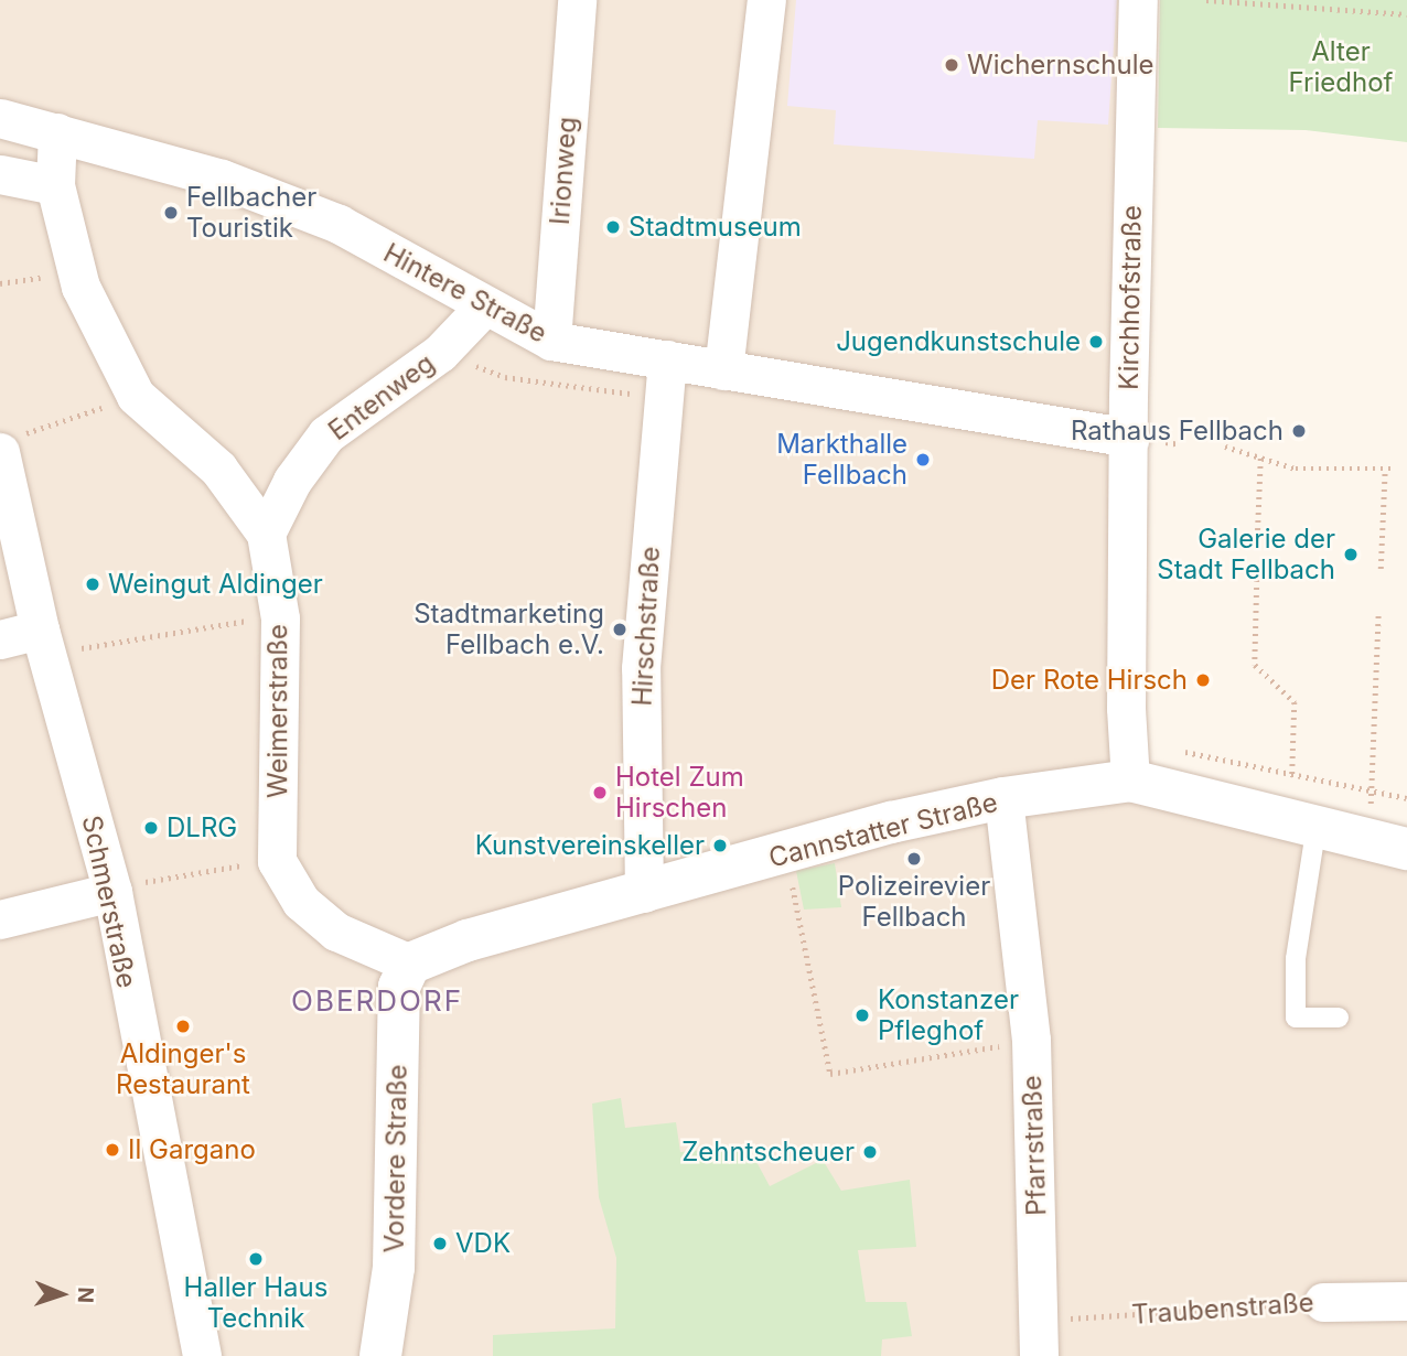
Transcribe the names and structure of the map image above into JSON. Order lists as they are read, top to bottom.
{
  "streets": {
    "street": [
      "Irionweg",
      "Hintere Straße",
      "Kirchhofstraße",
      "Entenweg",
      "Hirschstraße",
      "Weimerstraße",
      "Cannstatter Straße",
      "Schmerstraße",
      "Pfarrstraße",
      "Vordere Straße",
      "Traubenstraße"
    ]
  },
  "crossings": [
    ["Irionweg", "Hintere Straße"],
    ["Hintere Straße", "Kirchhofstraße"],
    ["Hintere Straße", "Entenweg"],
    ["Hintere Straße", "Hirschstraße"],
    ["Hintere Straße", "Weimerstraße"],
    ["Kirchhofstraße", "Cannstatter Straße"],
    ["Entenweg", "Weimerstraße"],
    ["Hirschstraße", "Cannstatter Straße"],
    ["Cannstatter Straße", "Pfarrstraße"],
    ["Cannstatter Straße", "Vordere Straße"],
    ["Pfarrstraße", "Traubenstraße"]
  ],
  "districts": ["OBERDORF"],
  "parks": ["Alter Friedhof"],
  "places": [
    "Wichernschule",
    "Fellbacher Touristik",
    "Stadtmuseum",
    "Jugendkunstschule",
    "Rathaus Fellbach",
    "Markthalle Fellbach",
    "Galerie der Stadt Fellbach",
    "Weingut Aldinger",
    "Stadtmarketing Fellbach e.V.",
    "Der Rote Hirsch",
    "Hotel Zum Hirschen",
    "DLRG",
    "Kunstvereinskeller",
    "Polizeirevier Fellbach",
    "Konstanzer Pfleghof",
    "Aldinger's Restaurant",
    "Il Gargano",
    "Zehntscheuer",
    "VDK",
    "Haller Haus Technik"
  ],
  "north": "right"
}
